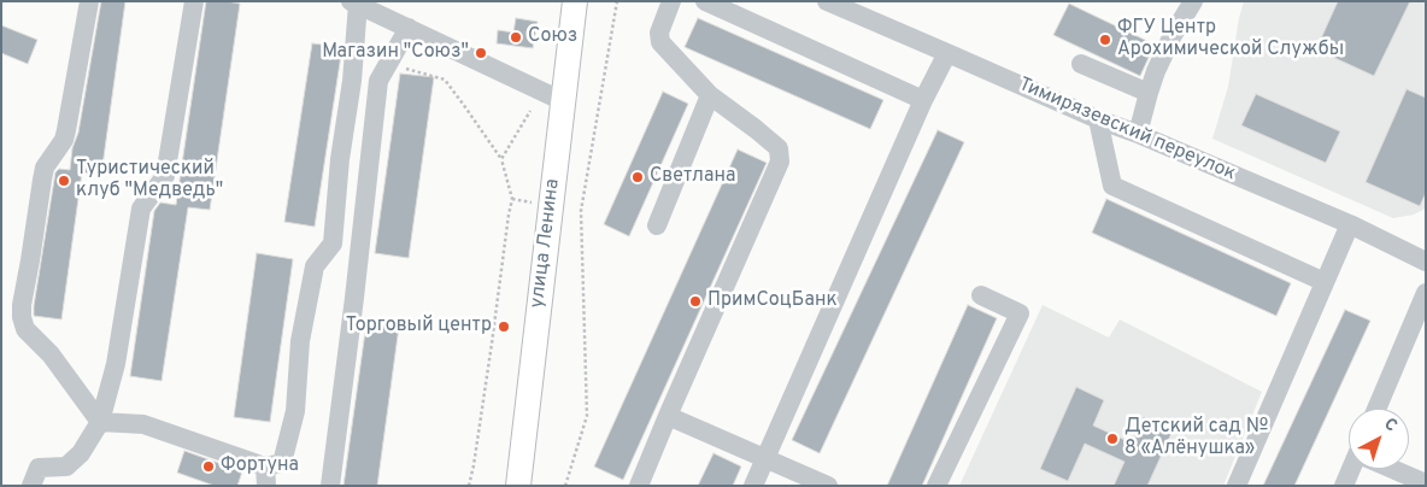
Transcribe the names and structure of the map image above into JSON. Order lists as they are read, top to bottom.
{
  "streets": {
    "main road": ["улица Ленина"],
    "street": ["Тимирязевский переулок"]
  },
  "places": [
    "Союз",
    "ФГУ Центр Арохимической Службы",
    "Магазин \"Союз\"",
    "Светлана",
    "Туристический клуб \"Медведь\"",
    "ПримСоцБанк",
    "Торговый центр",
    "Детский сад № 8 «Алёнушка»",
    "Фортуна"
  ],
  "north": "top right"
}
